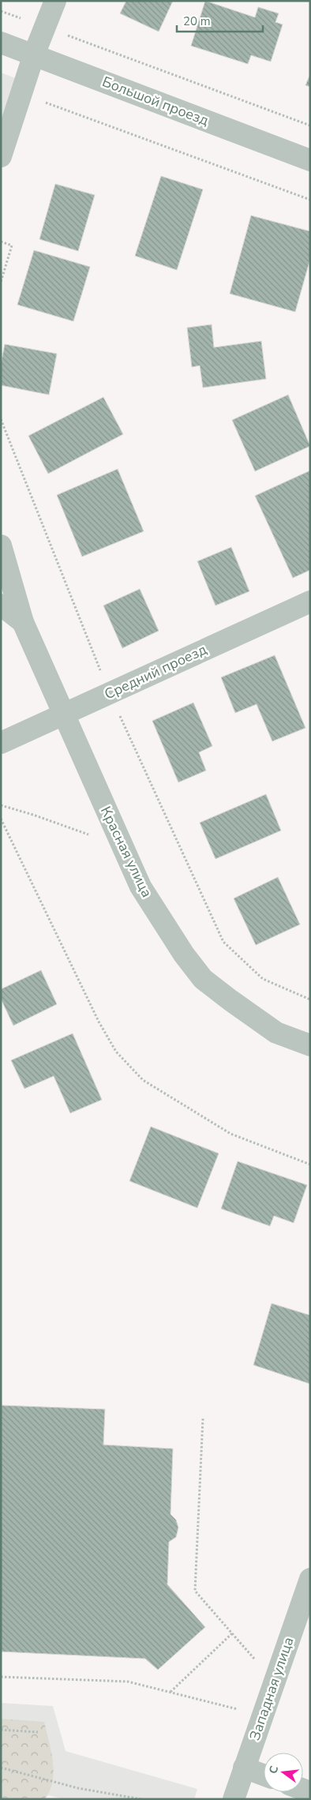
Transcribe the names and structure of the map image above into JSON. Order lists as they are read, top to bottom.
{
  "streets": {
    "street": [
      "Большой проезд",
      "Средний проезд",
      "Красная улица",
      "Западная улица"
    ]
  },
  "crossings": [
    ["Средний проезд", "Красная улица"]
  ],
  "scale_bar": "20 m",
  "north": "left"
}
